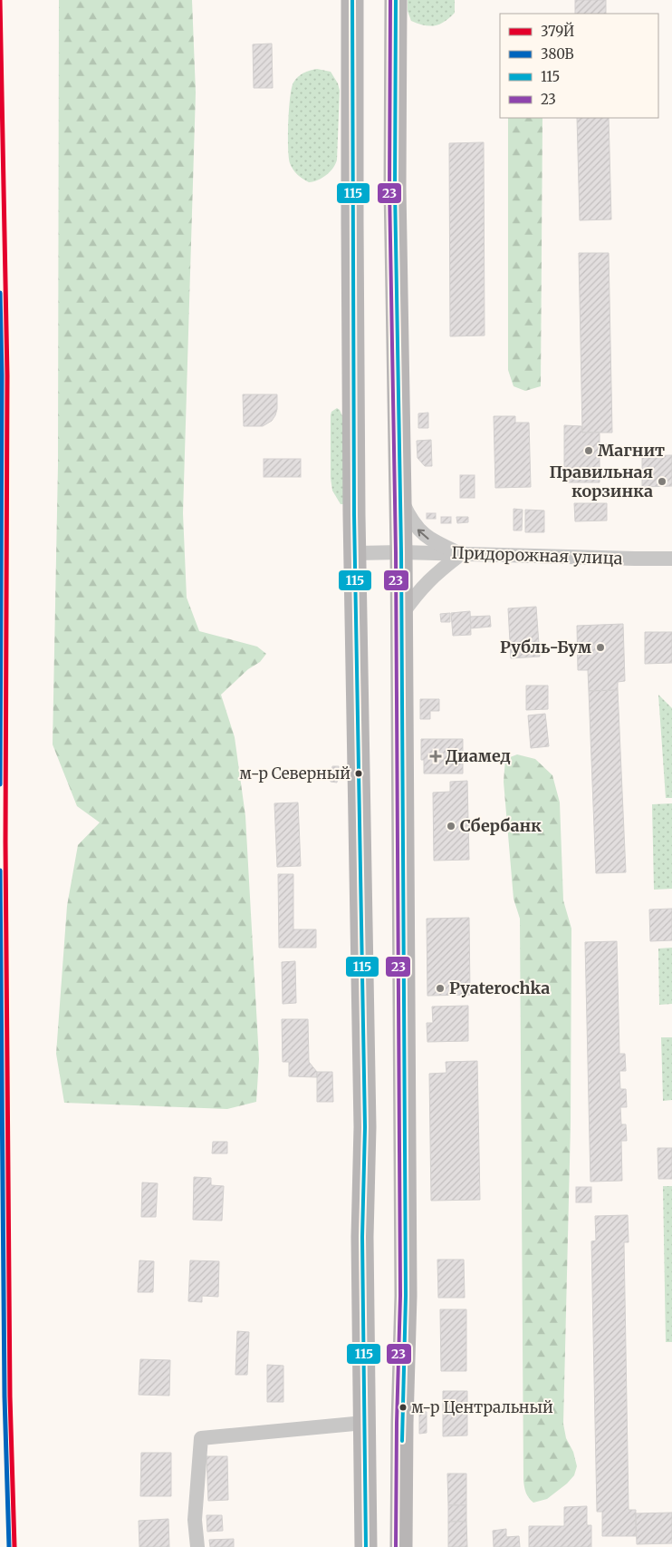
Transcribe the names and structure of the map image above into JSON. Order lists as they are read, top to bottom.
{
  "streets": {
    "street": ["Придорожная улица"]
  },
  "places": {
    "other": [
      "Магнит",
      "Правильная корзинка",
      "Рубль-Бум",
      "м-р Северный",
      "Сбербанк",
      "Pyaterochka",
      "м-р Центральный"
    ],
    "health": ["Диамед"]
  },
  "lines": [
    "transit line 379Й",
    "transit line 115",
    "transit line 23",
    "transit line 380В"
  ],
  "legend": [
    "379Й",
    "380В",
    "115",
    "23"
  ]
}
